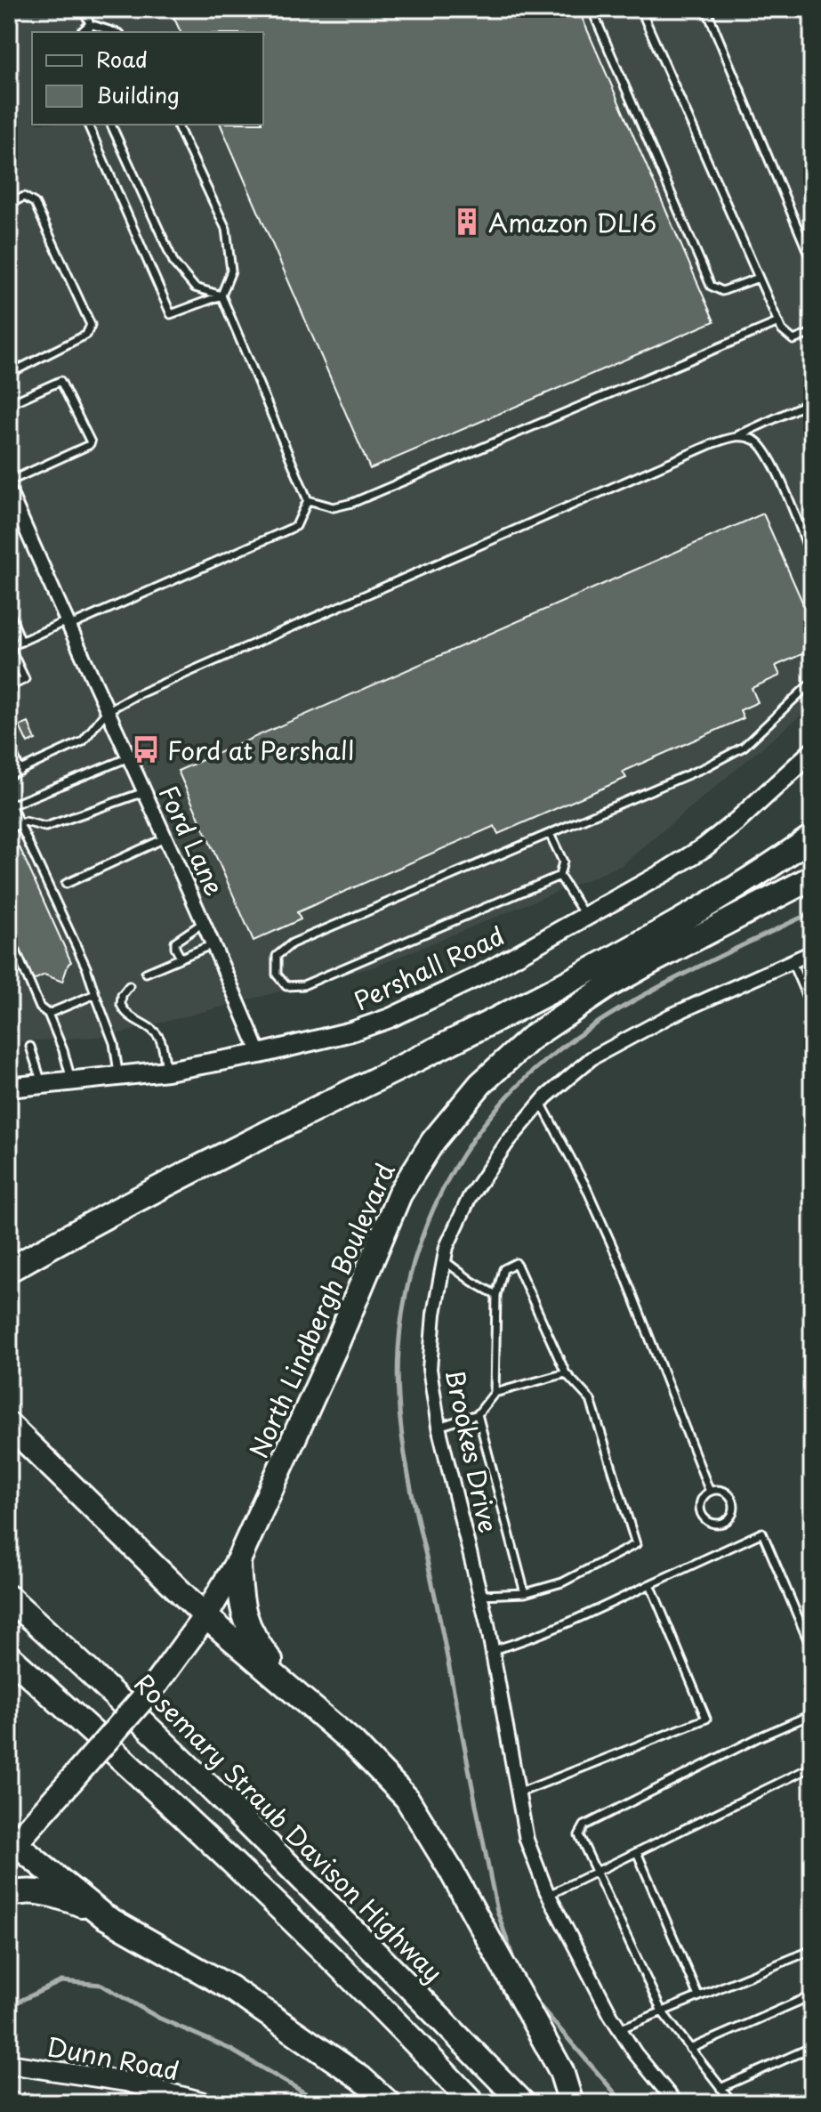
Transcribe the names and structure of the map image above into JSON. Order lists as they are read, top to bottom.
{
  "streets": {
    "highway": ["North Lindbergh Boulevard", "Rosemary Straub Davison Highway"],
    "street": [
      "Ford Lane",
      "Pershall Road",
      "Brookes Drive",
      "Dunn Road"
    ]
  },
  "crossings": [
    ["Ford Lane", "Pershall Road"]
  ],
  "places": {
    "building": ["Amazon DLI6"],
    "bus stop": ["Ford at Pershall"]
  },
  "legend": ["Road", "Building"]
}
